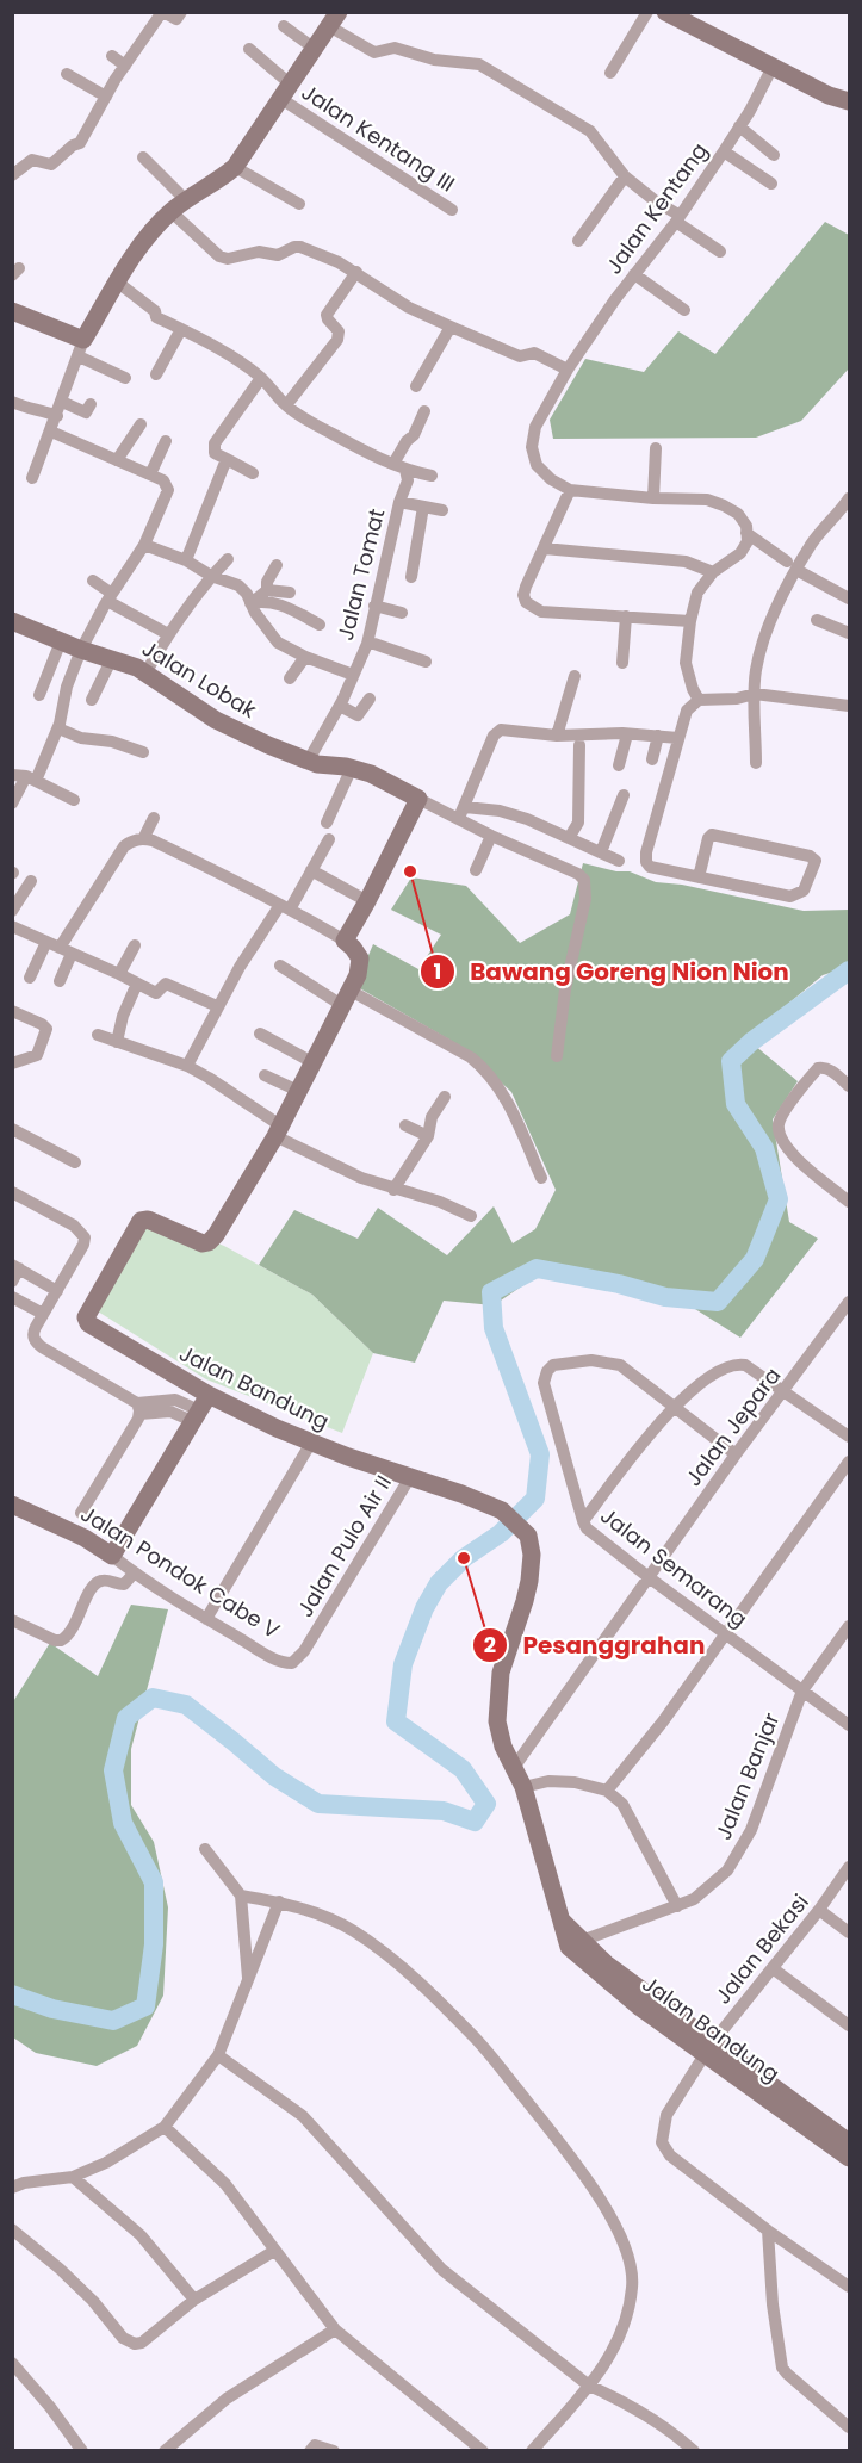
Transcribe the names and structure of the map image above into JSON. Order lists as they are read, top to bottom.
{
  "streets": {
    "street": [
      "Jalan Kentang III",
      "Jalan Kentang",
      "Jalan Tomat",
      "Jalan Lobak",
      "Jalan Bandung",
      "Jalan Jepara",
      "Jalan Pulo Air II",
      "Jalan Semarang",
      "Jalan Pondok Cabe V",
      "Jalan Banjar",
      "Jalan Bekasi"
    ]
  },
  "crossings": [
    ["Jalan Tomat", "Jalan Lobak"],
    ["Jalan Bandung", "Jalan Jepara"],
    ["Jalan Bandung", "Jalan Pulo Air II"],
    ["Jalan Bandung", "Jalan Banjar"],
    ["Jalan Bandung", "Jalan Bekasi"],
    ["Jalan Jepara", "Jalan Semarang"],
    ["Jalan Pulo Air II", "Jalan Pondok Cabe V"],
    ["Jalan Semarang", "Jalan Banjar"]
  ],
  "places": ["Bawang Goreng Nion Nion", "Pesanggrahan"]
}
